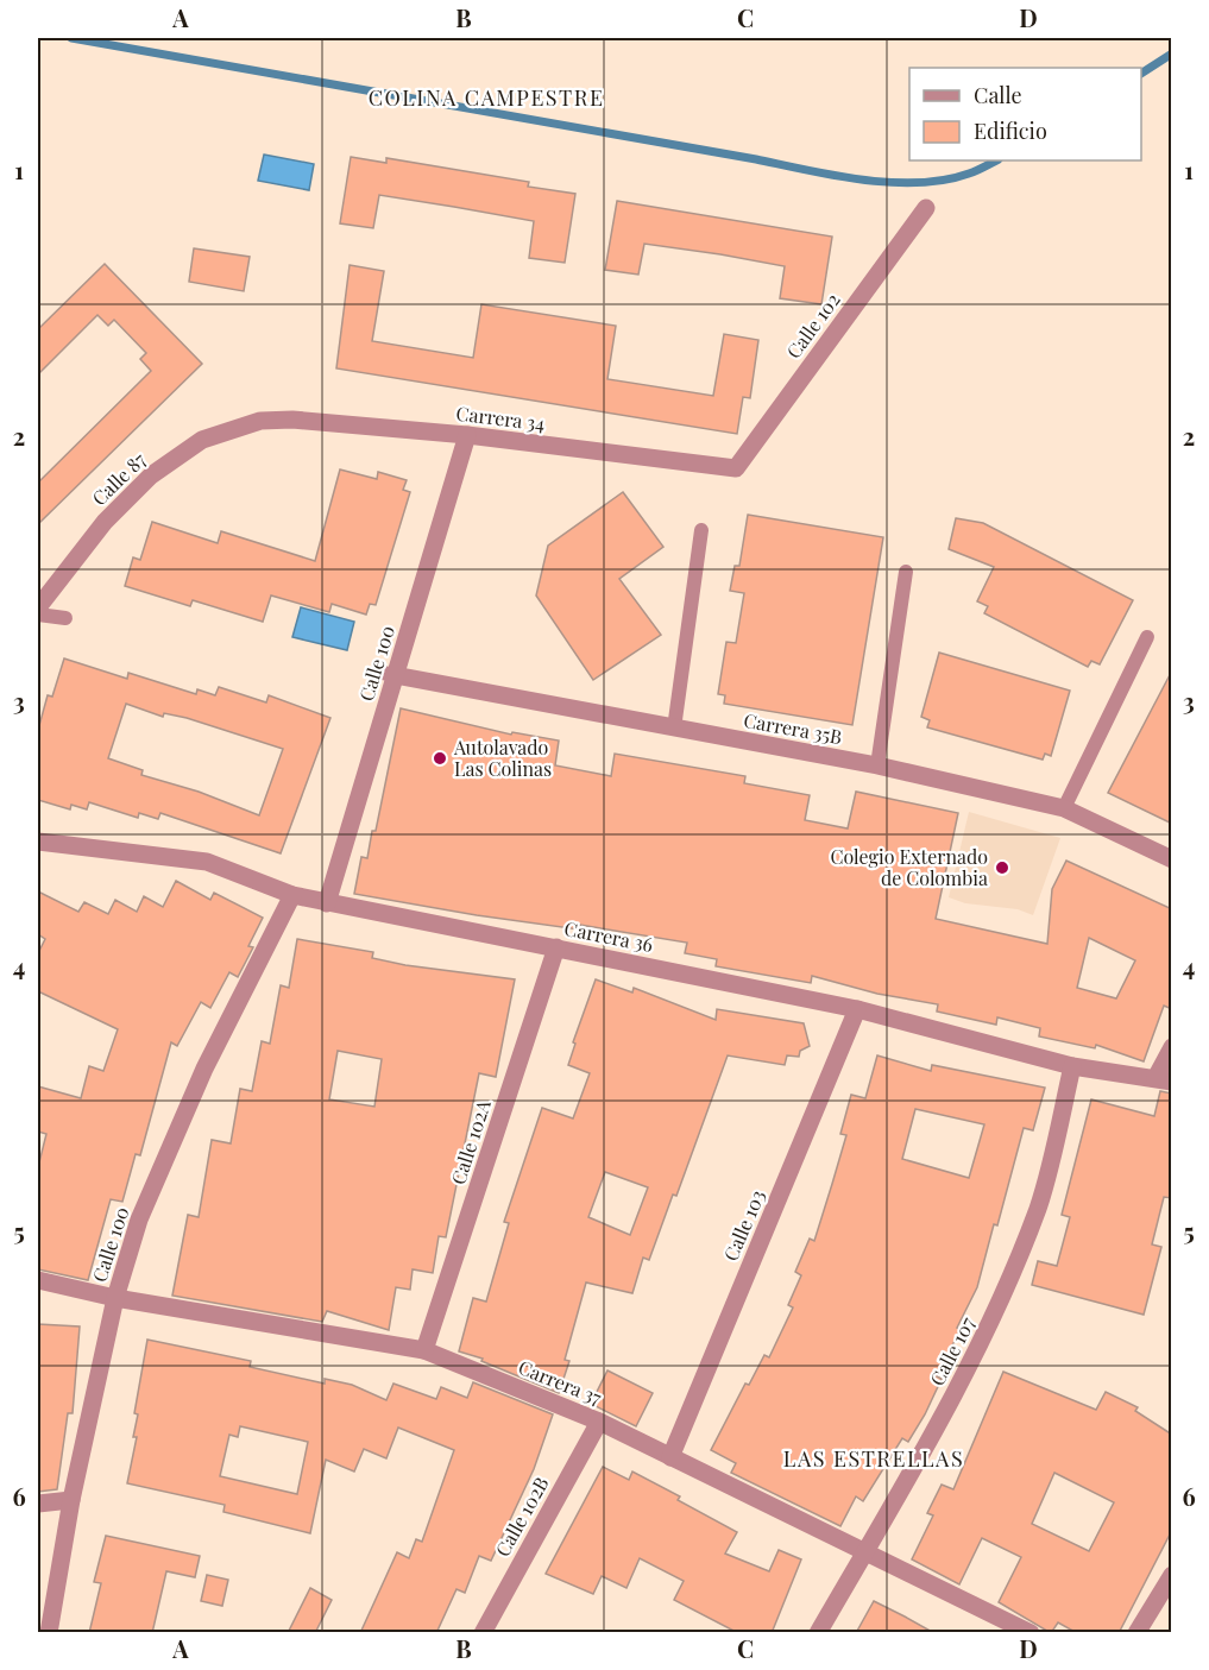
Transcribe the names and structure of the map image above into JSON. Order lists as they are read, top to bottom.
{
  "streets": {
    "street": [
      "Calle 102",
      "Carrera 34",
      "Calle 87",
      "Calle 100",
      "Carrera 35B",
      "Carrera 36",
      "Calle 102A",
      "Calle 103",
      "Calle 107",
      "Carrera 37",
      "Calle 102B"
    ]
  },
  "crossings": [
    ["Calle 102", "Carrera 34"],
    ["Carrera 34", "Calle 87"],
    ["Carrera 34", "Calle 100"],
    ["Calle 100", "Carrera 35B"],
    ["Calle 100", "Carrera 36"],
    ["Calle 100", "Carrera 37"],
    ["Carrera 36", "Calle 102A"],
    ["Carrera 36", "Calle 103"],
    ["Carrera 36", "Calle 107"],
    ["Calle 102A", "Carrera 37"],
    ["Calle 103", "Carrera 37"],
    ["Calle 107", "Carrera 37"],
    ["Carrera 37", "Calle 102B"]
  ],
  "districts": ["COLINA CAMPESTRE", "LAS ESTRELLAS"],
  "places": ["Autolavado Las Colinas", "Colegio Externado de Colombia"],
  "legend": ["Calle", "Edificio"],
  "grid": {
    "columns": [
      "A",
      "B",
      "C",
      "D"
    ],
    "rows": [
      "1",
      "2",
      "3",
      "4",
      "5",
      "6"
    ]
  }
}
